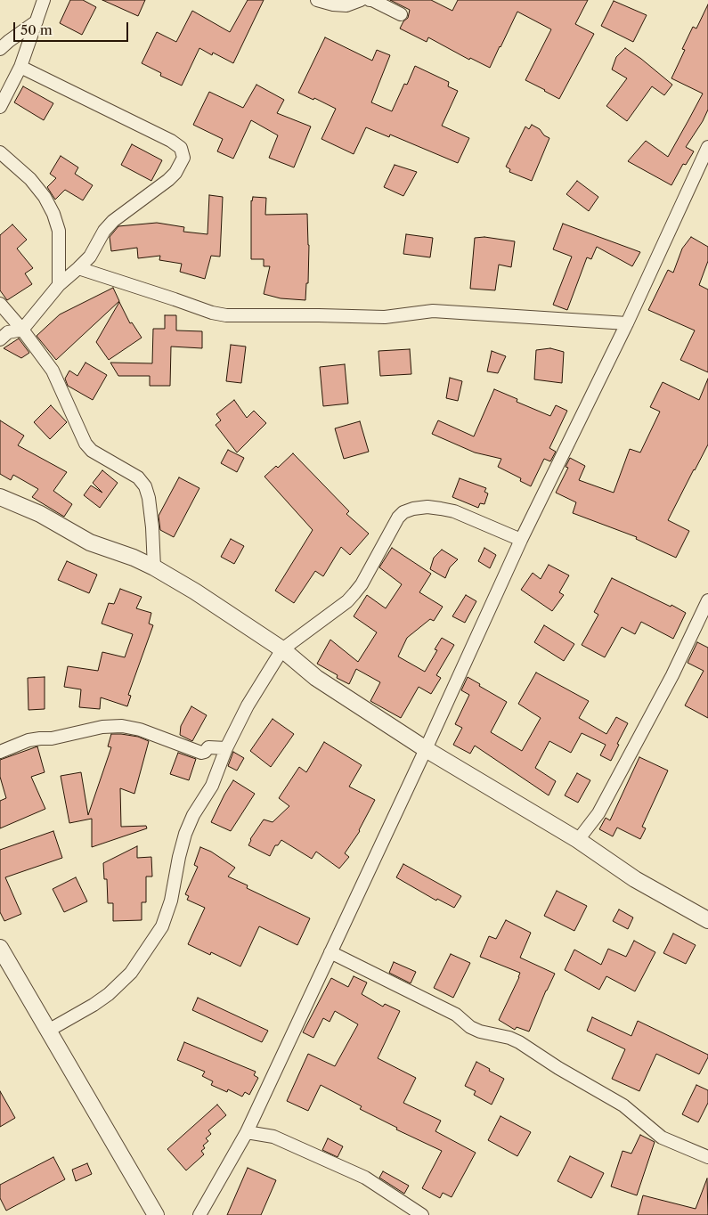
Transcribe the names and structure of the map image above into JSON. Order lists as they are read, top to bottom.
{
  "scale_bar": "50 m"
}
